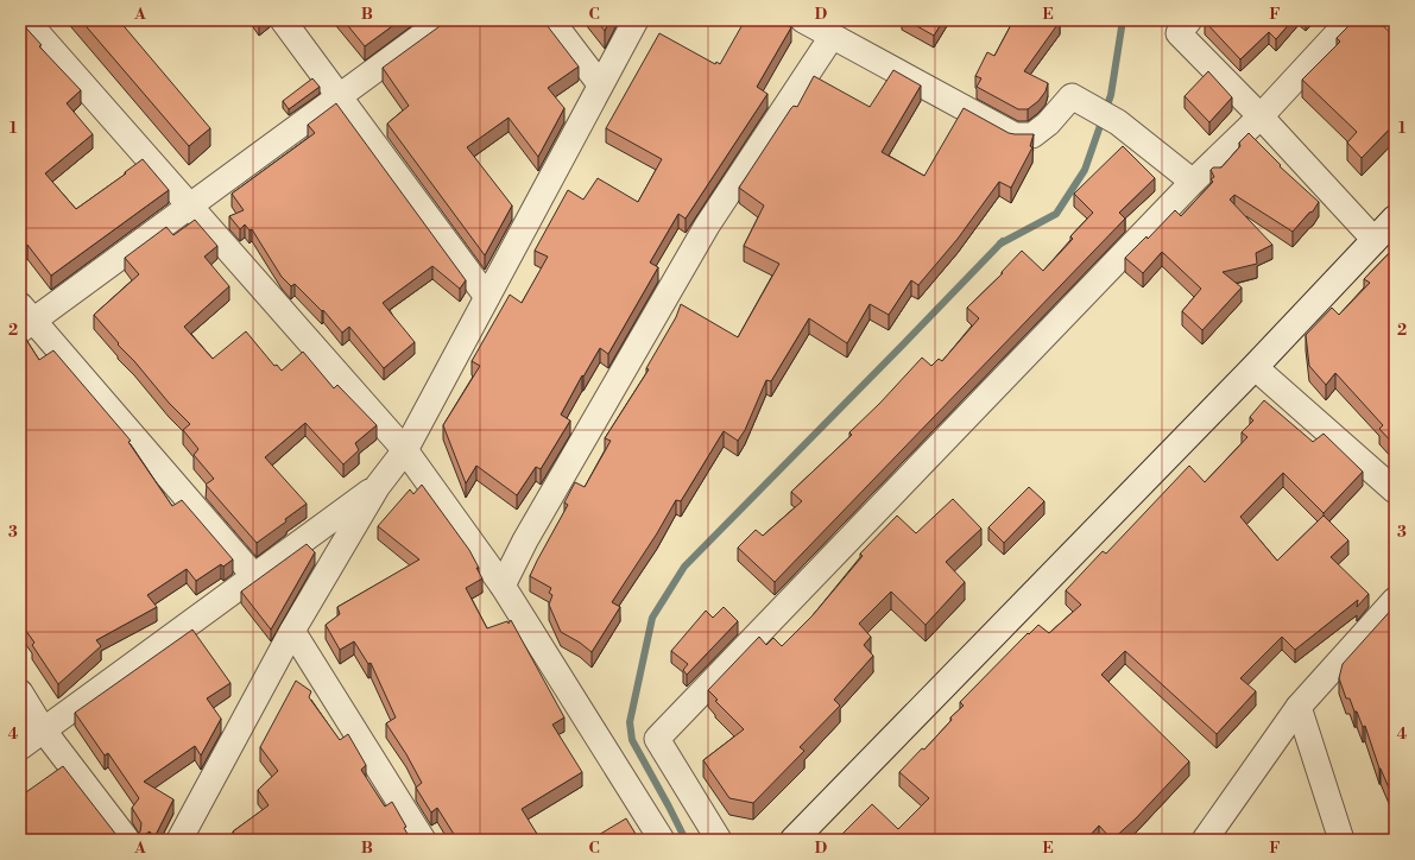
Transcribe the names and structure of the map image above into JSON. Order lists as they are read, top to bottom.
{
  "grid": {
    "columns": [
      "A",
      "B",
      "C",
      "D",
      "E",
      "F"
    ],
    "rows": [
      "1",
      "2",
      "3",
      "4"
    ]
  }
}
